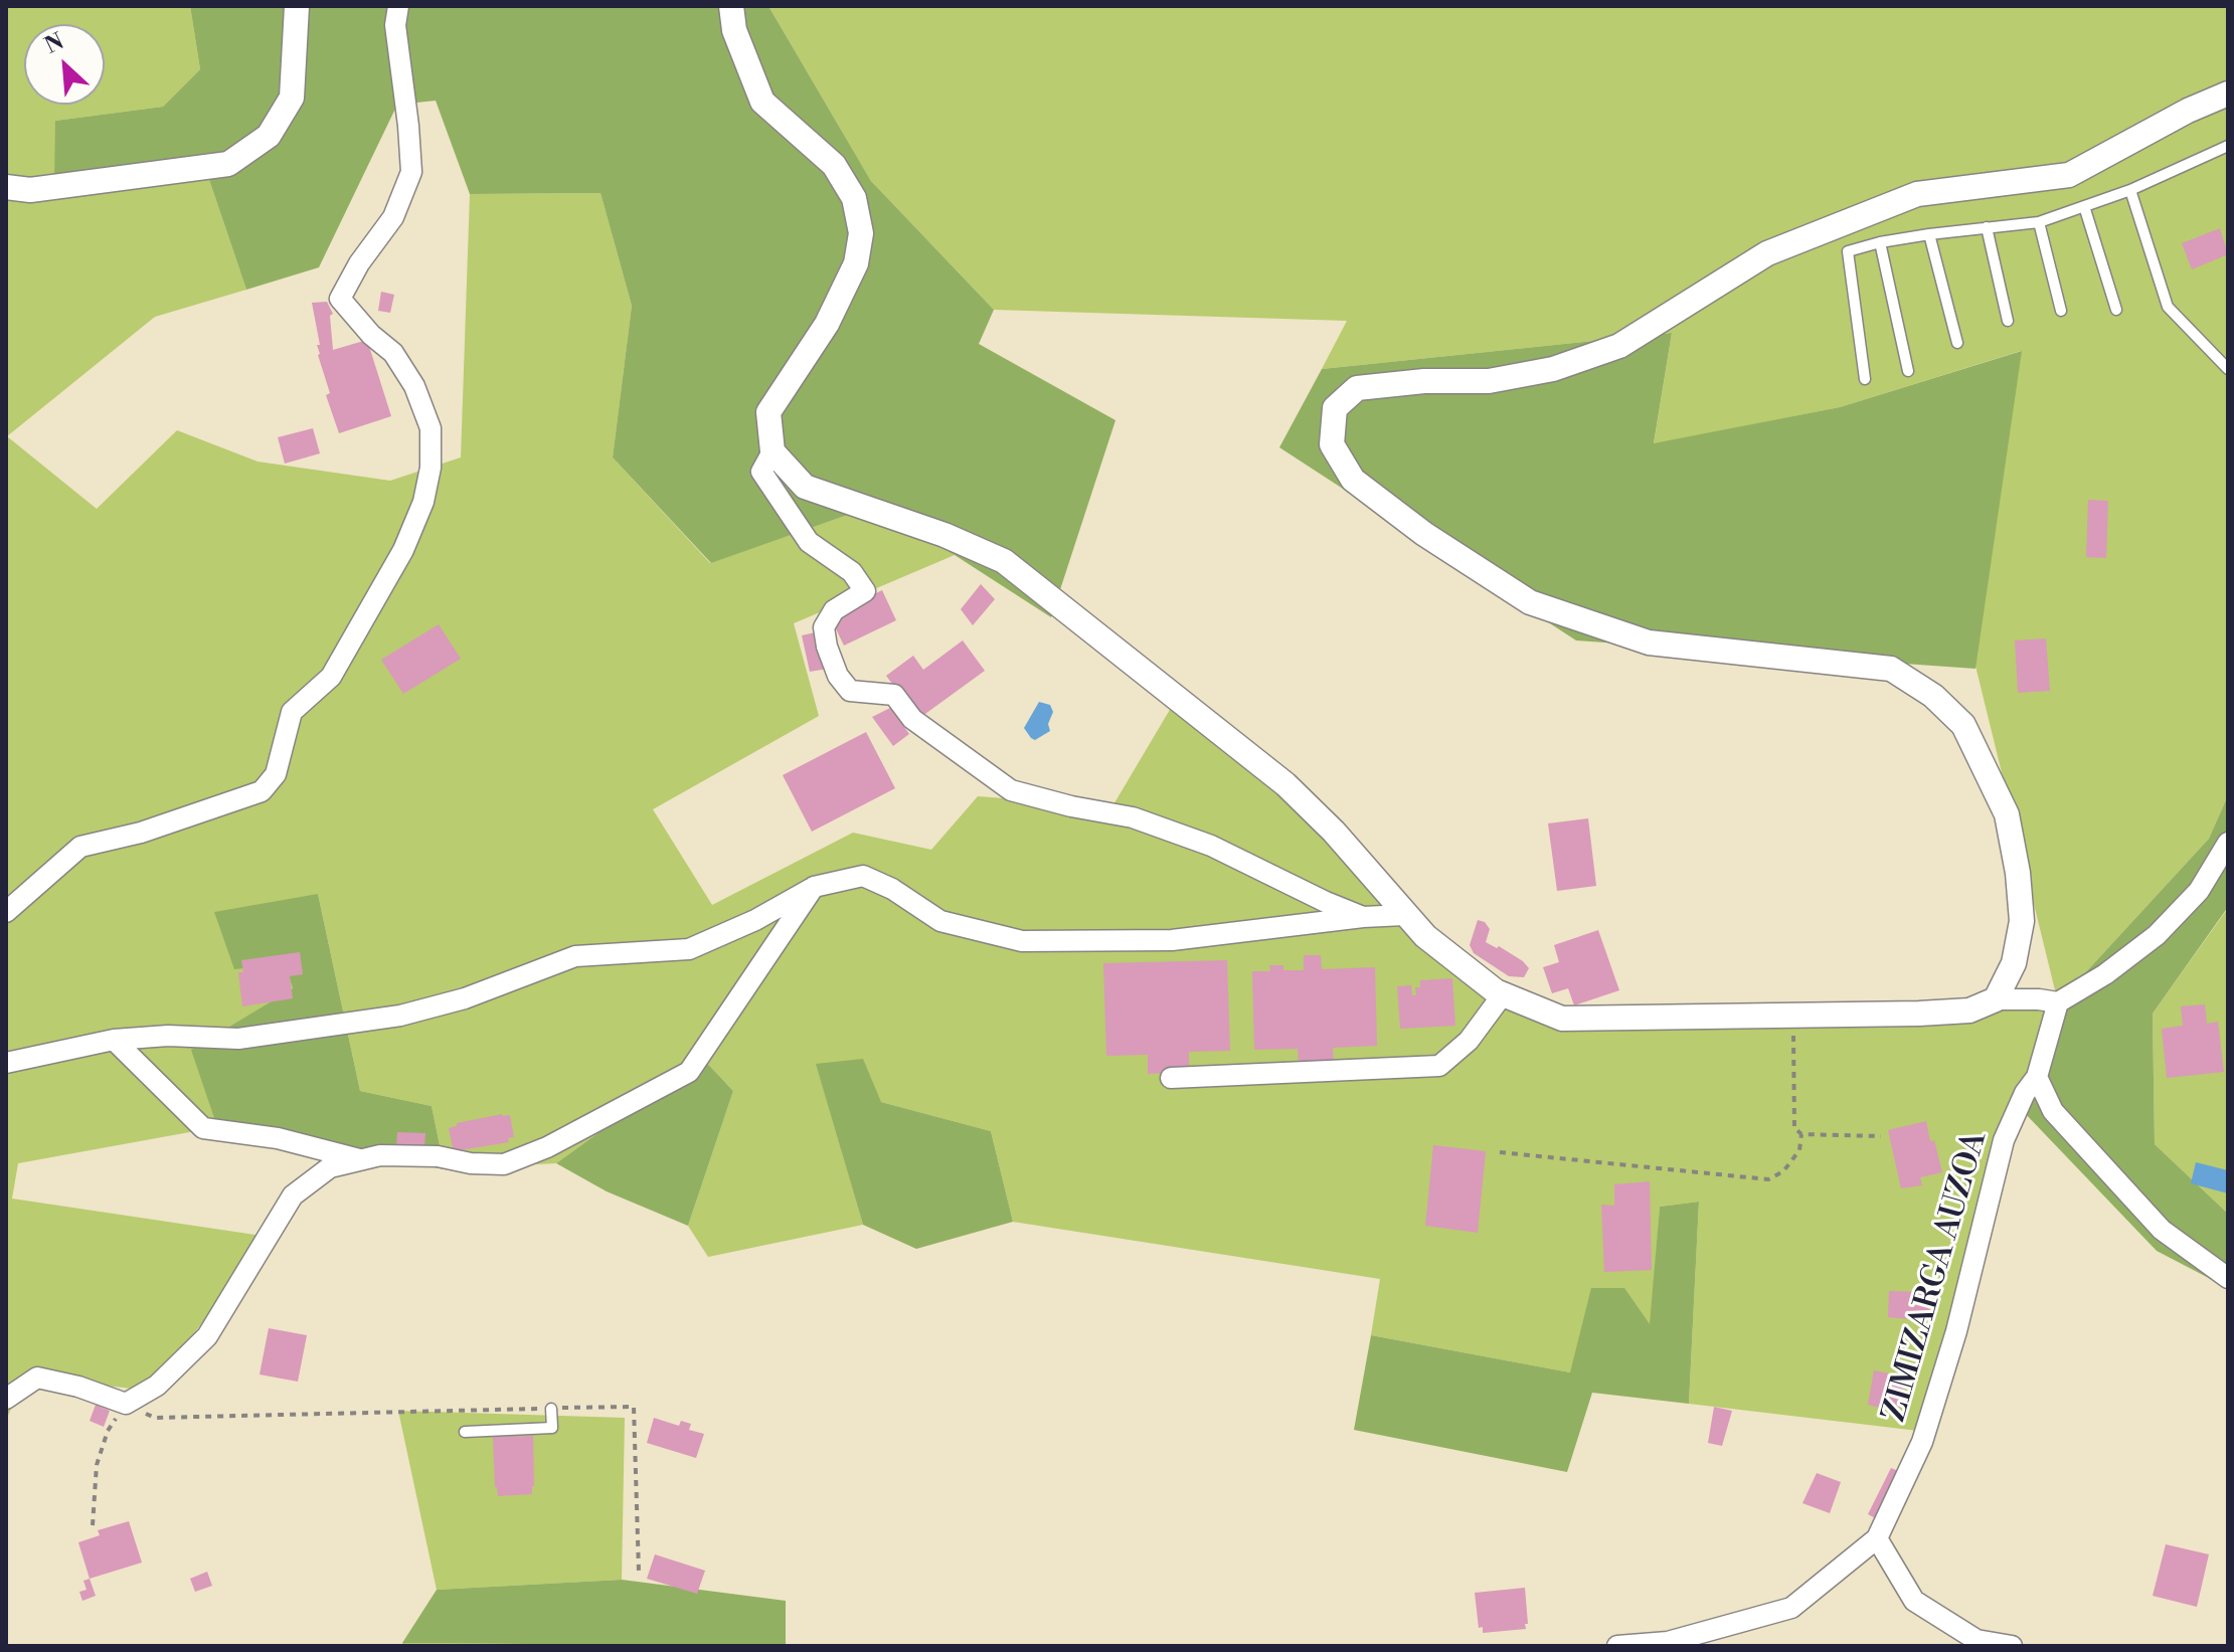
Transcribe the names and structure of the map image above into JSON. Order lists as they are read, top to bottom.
{
  "streets": {
    "street": ["ZIMIZARGA AUZOA"]
  },
  "north": "top left"
}
